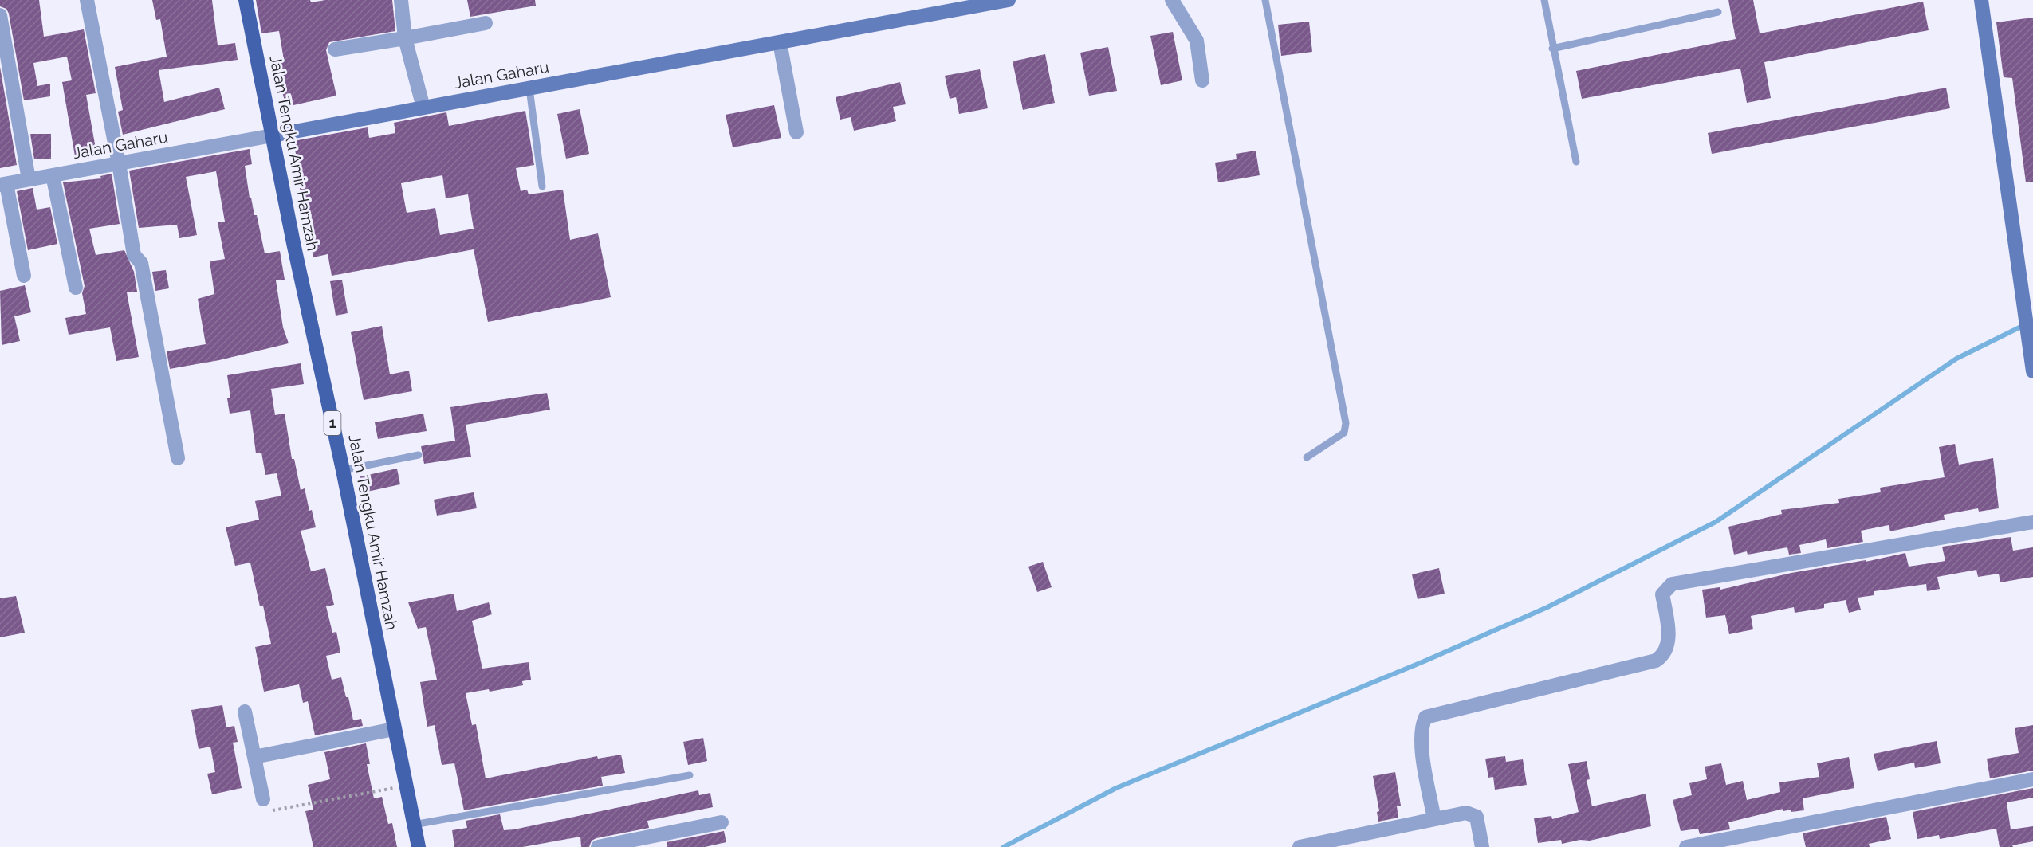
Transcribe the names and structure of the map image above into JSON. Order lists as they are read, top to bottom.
{
  "streets": {
    "main road": ["Jalan Tengku Amir Hamzah", "1"],
    "street": ["Jalan Gaharu"]
  },
  "crossings": [
    ["Jalan Gaharu", "Jalan Tengku Amir Hamzah"]
  ]
}
